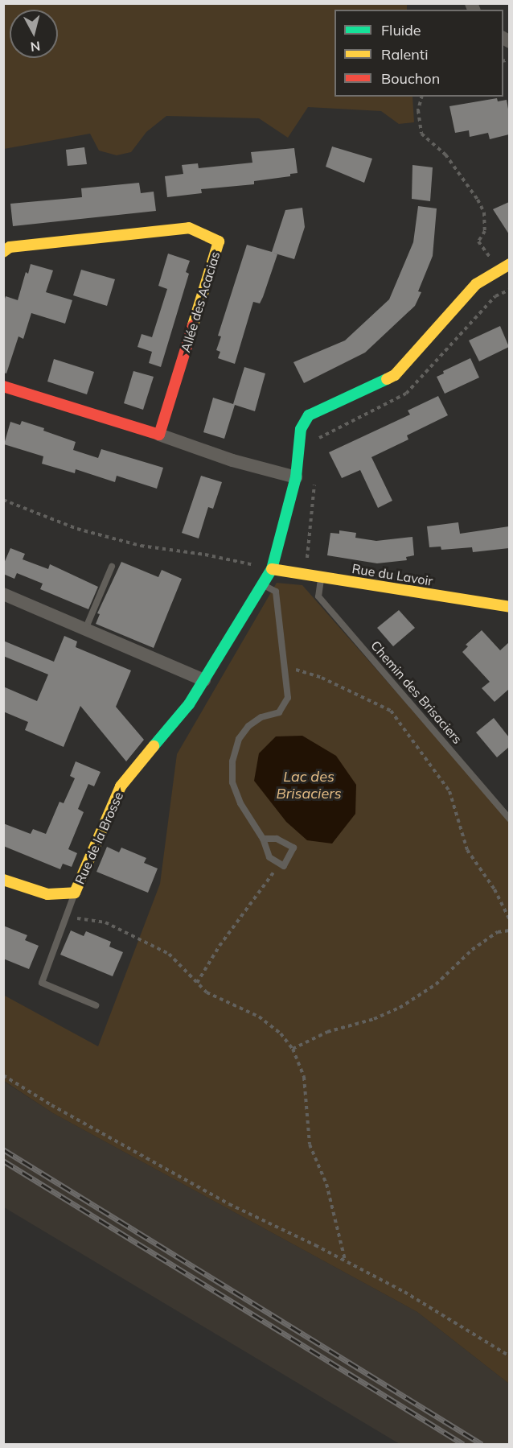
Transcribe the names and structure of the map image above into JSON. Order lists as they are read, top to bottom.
{
  "streets": {
    "street": ["Allée des Acacias", "Rue du Lavoir", "Rue de la Brosse"],
    "lane": ["Chemin des Brisaciers"]
  },
  "crossings": [
    ["Rue du Lavoir", "Chemin des Brisaciers"],
    ["Rue du Lavoir", "Rue de la Brosse"]
  ],
  "water": ["Lac des Brisaciers"],
  "legend": ["Fluide", "Ralenti", "Bouchon"],
  "north": "bottom"
}
